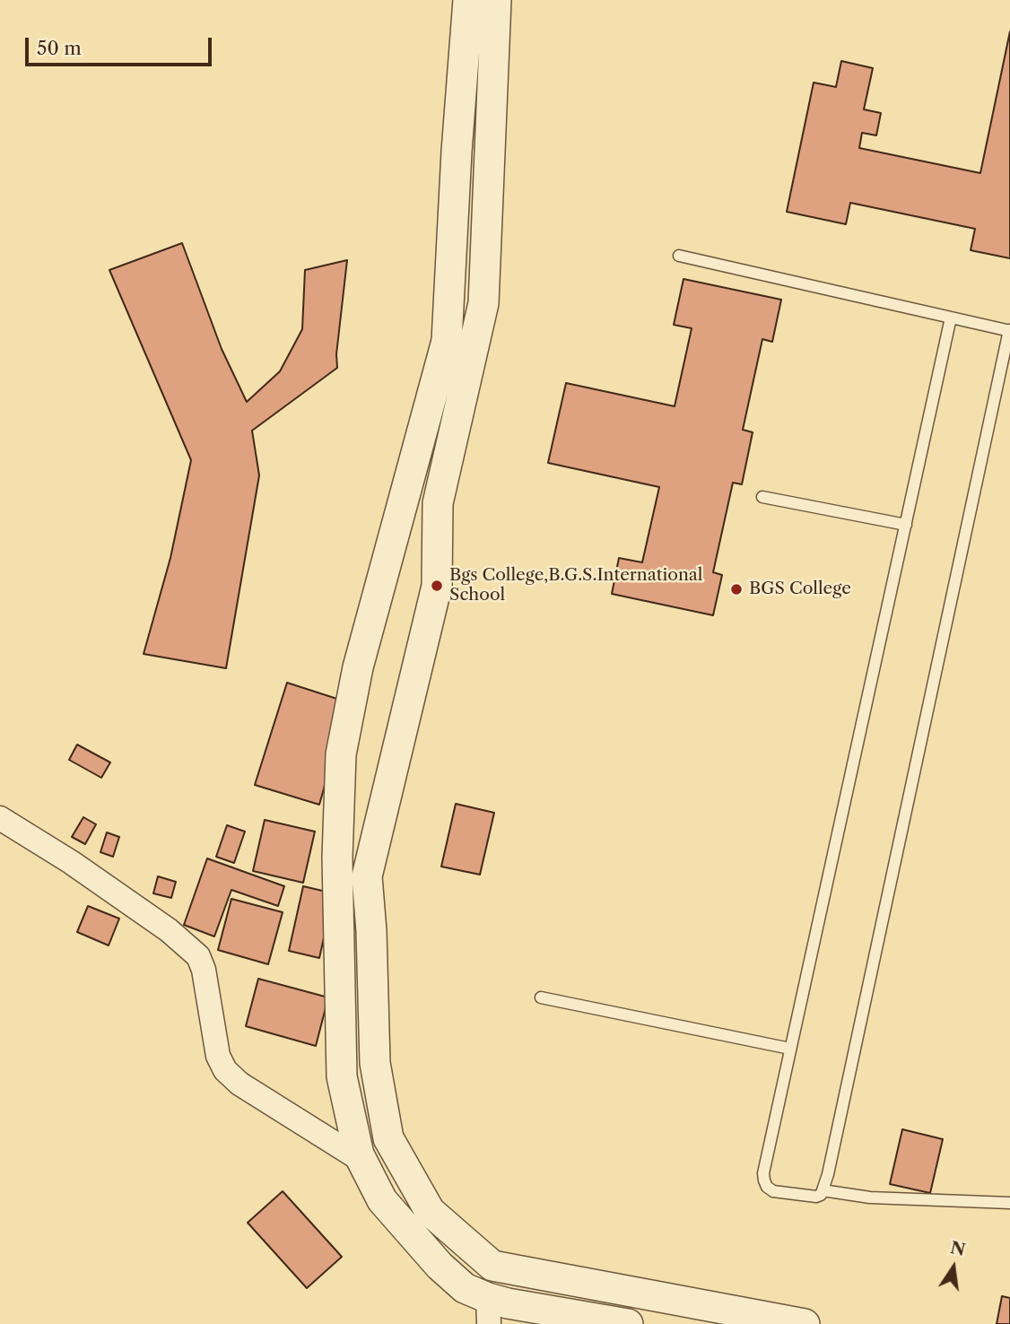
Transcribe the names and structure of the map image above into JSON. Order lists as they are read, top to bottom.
{
  "places": ["Bgs College,B.G.S.International School", "BGS College"],
  "scale_bar": "50 m",
  "north": "top"
}
